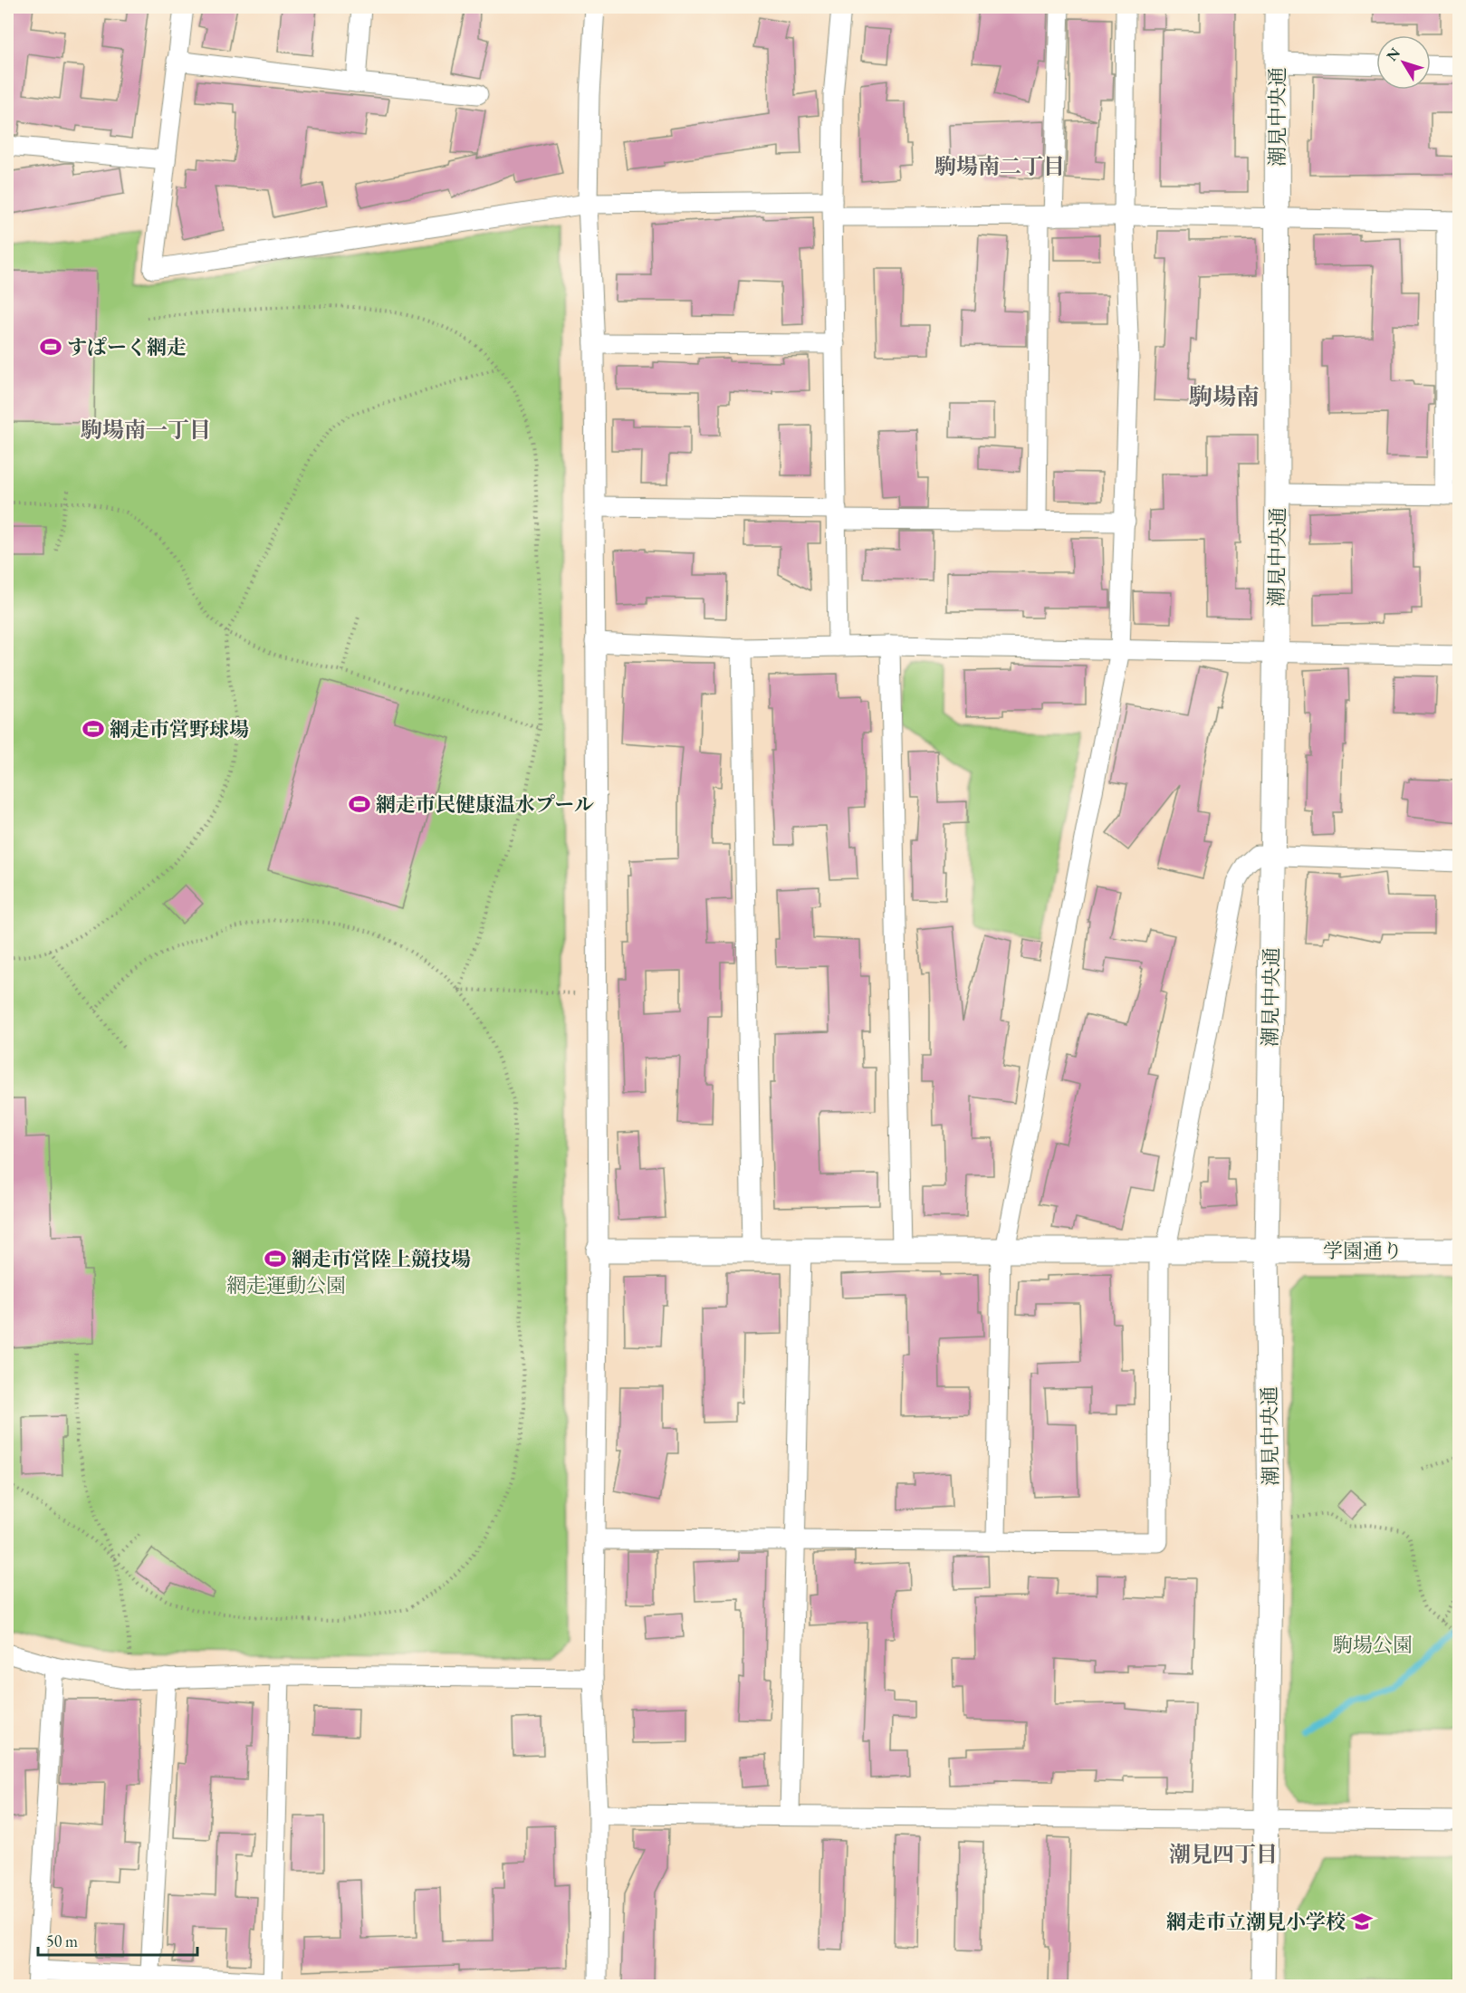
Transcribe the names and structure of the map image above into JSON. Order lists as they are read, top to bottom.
{
  "streets": {
    "street": ["潮見中央通", "学園通り"]
  },
  "crossings": [
    ["潮見中央通", "学園通り"]
  ],
  "districts": [
    "駒場南二丁目",
    "駒場南",
    "駒場南一丁目",
    "潮見四丁目"
  ],
  "parks": ["網走運動公園", "駒場公園"],
  "places": {
    "sports": [
      "すぱーく網走",
      "網走市営野球場",
      "網走市民健康温水プール",
      "網走市営陸上競技場"
    ],
    "school or university": ["網走市立潮見小学校"]
  },
  "scale_bar": "50 m",
  "north": "top left"
}
